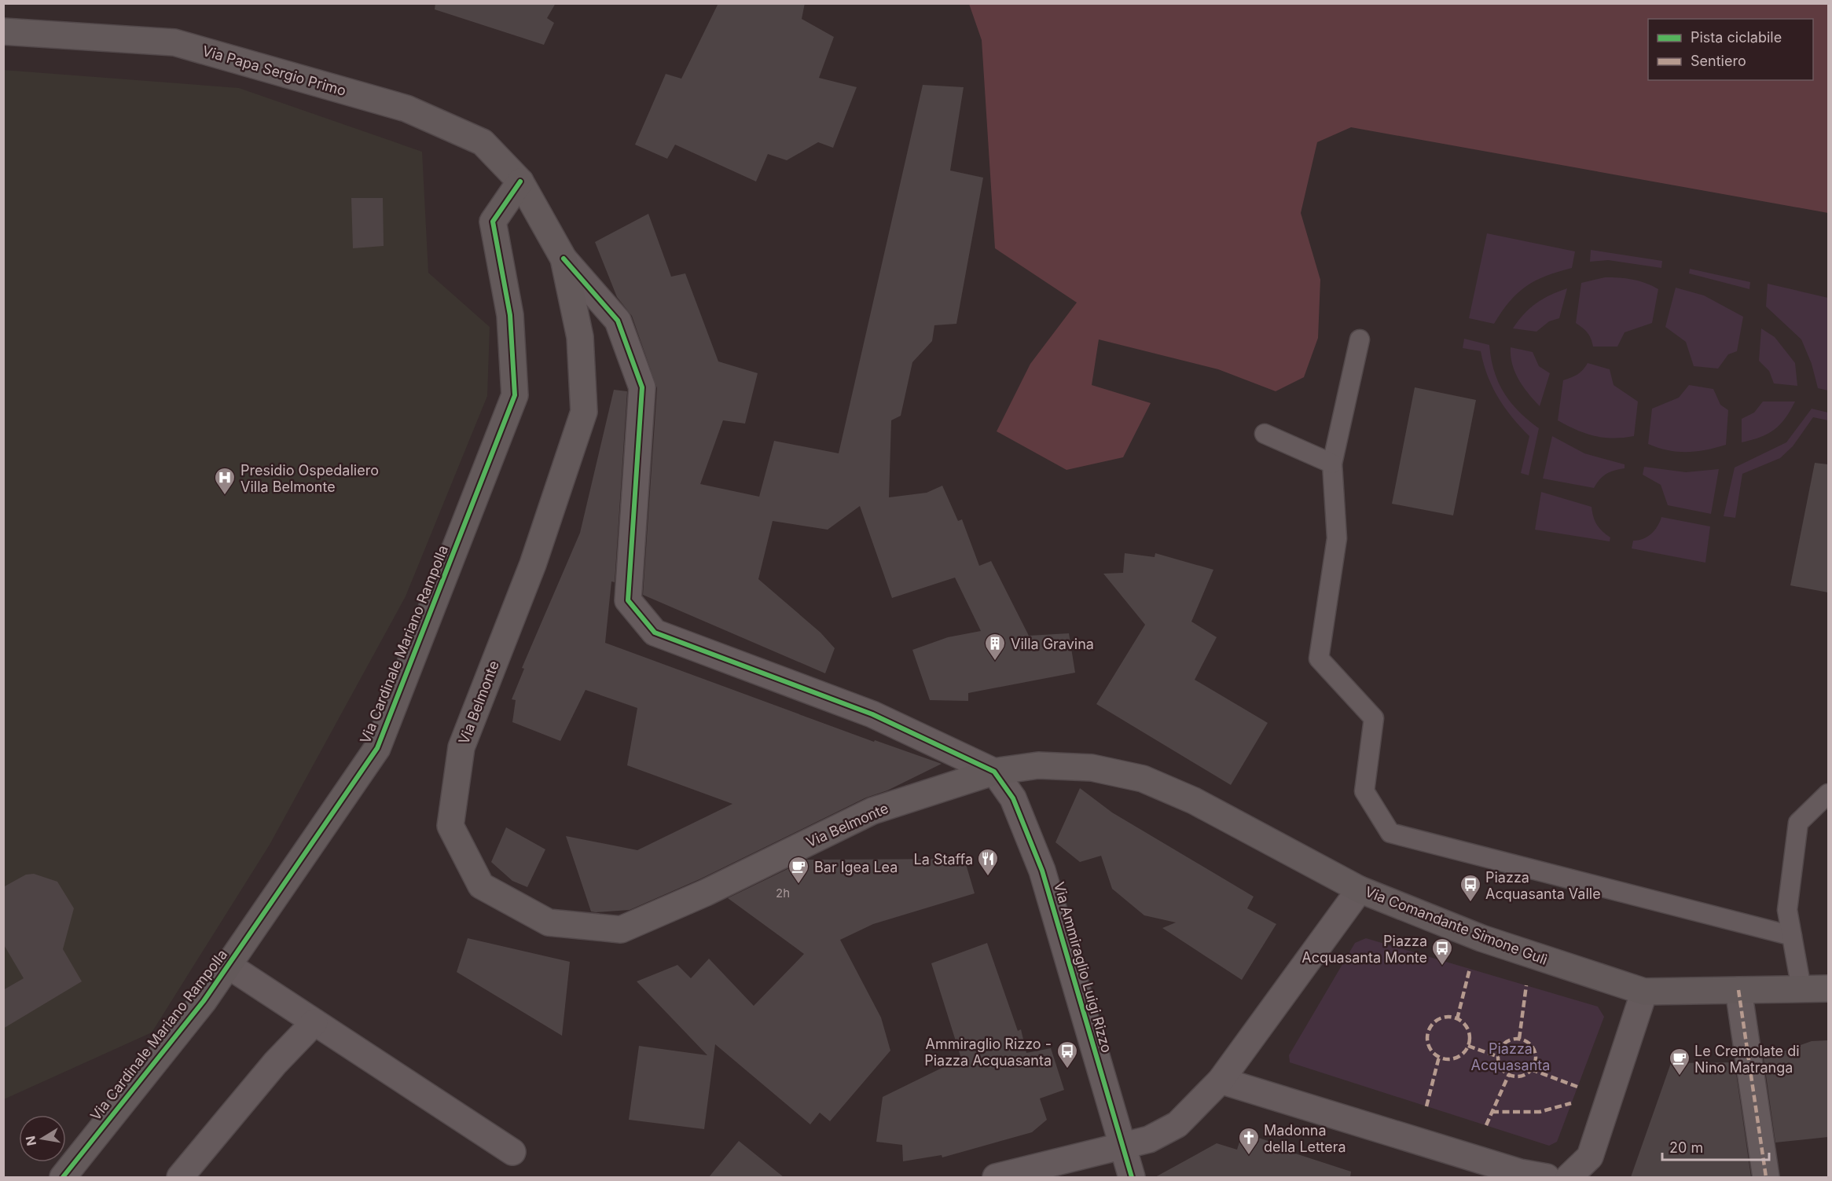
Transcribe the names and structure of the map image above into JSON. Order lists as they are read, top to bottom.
{
  "streets": {
    "main road": [
      "Via Papa Sergio Primo",
      "Via Cardinale Mariano Rampolla",
      "Via Belmonte",
      "Via Comandante Simone Gulì"
    ],
    "street": ["Via Ammiraglio Luigi Rizzo"]
  },
  "crossings": [
    ["Via Papa Sergio Primo", "Via Cardinale Mariano Rampolla"],
    ["Via Papa Sergio Primo", "Via Belmonte"],
    ["Via Cardinale Mariano Rampolla", "Via Belmonte"],
    ["Via Belmonte", "Via Comandante Simone Gulì"],
    ["Via Belmonte", "Via Ammiraglio Luigi Rizzo"],
    ["Via Comandante Simone Gulì", "Via Ammiraglio Luigi Rizzo"]
  ],
  "parks": ["Piazza Acquasanta"],
  "places": {
    "hospital": ["Presidio Ospedaliero Villa Belmonte"],
    "building": ["Villa Gravina"],
    "restaurant": ["La Staffa"],
    "cafe": ["Bar Igea Lea", "Le Cremolate di Nino Matranga"],
    "bus stop": ["Piazza Acquasanta Valle", "Piazza Acquasanta Monte", "Ammiraglio Rizzo - Piazza Acquasanta"],
    "church": ["Madonna della Lettera"]
  },
  "house_numbers": ["2h"],
  "legend": ["Pista ciclabile", "Sentiero"],
  "scale_bar": "20 m",
  "north": "left"
}
